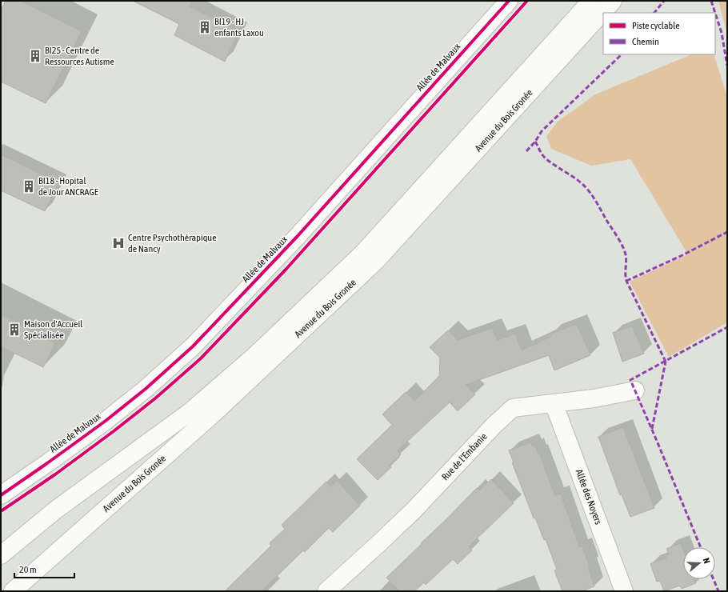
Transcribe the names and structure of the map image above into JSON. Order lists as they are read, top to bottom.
{
  "streets": {
    "main road": [
      "Allée de Malvaux",
      "Avenue du Bois Gronée",
      "Rue de l'Embanie",
      "Allée des Noyers"
    ]
  },
  "crossings": [
    ["Rue de l'Embanie", "Allée des Noyers"]
  ],
  "places": {
    "building": [
      "BI19 - HJ enfants Laxou",
      "BI25 - Centre de Ressources Autisme",
      "BI18 - Hopital de Jour ANCRAGE",
      "Maison d'Accueil Spécialisée"
    ],
    "hospital": ["Centre Psychothérapique de Nancy"]
  },
  "legend": ["Piste cyclable", "Chemin"],
  "scale_bar": "20 m",
  "north": "right"
}
